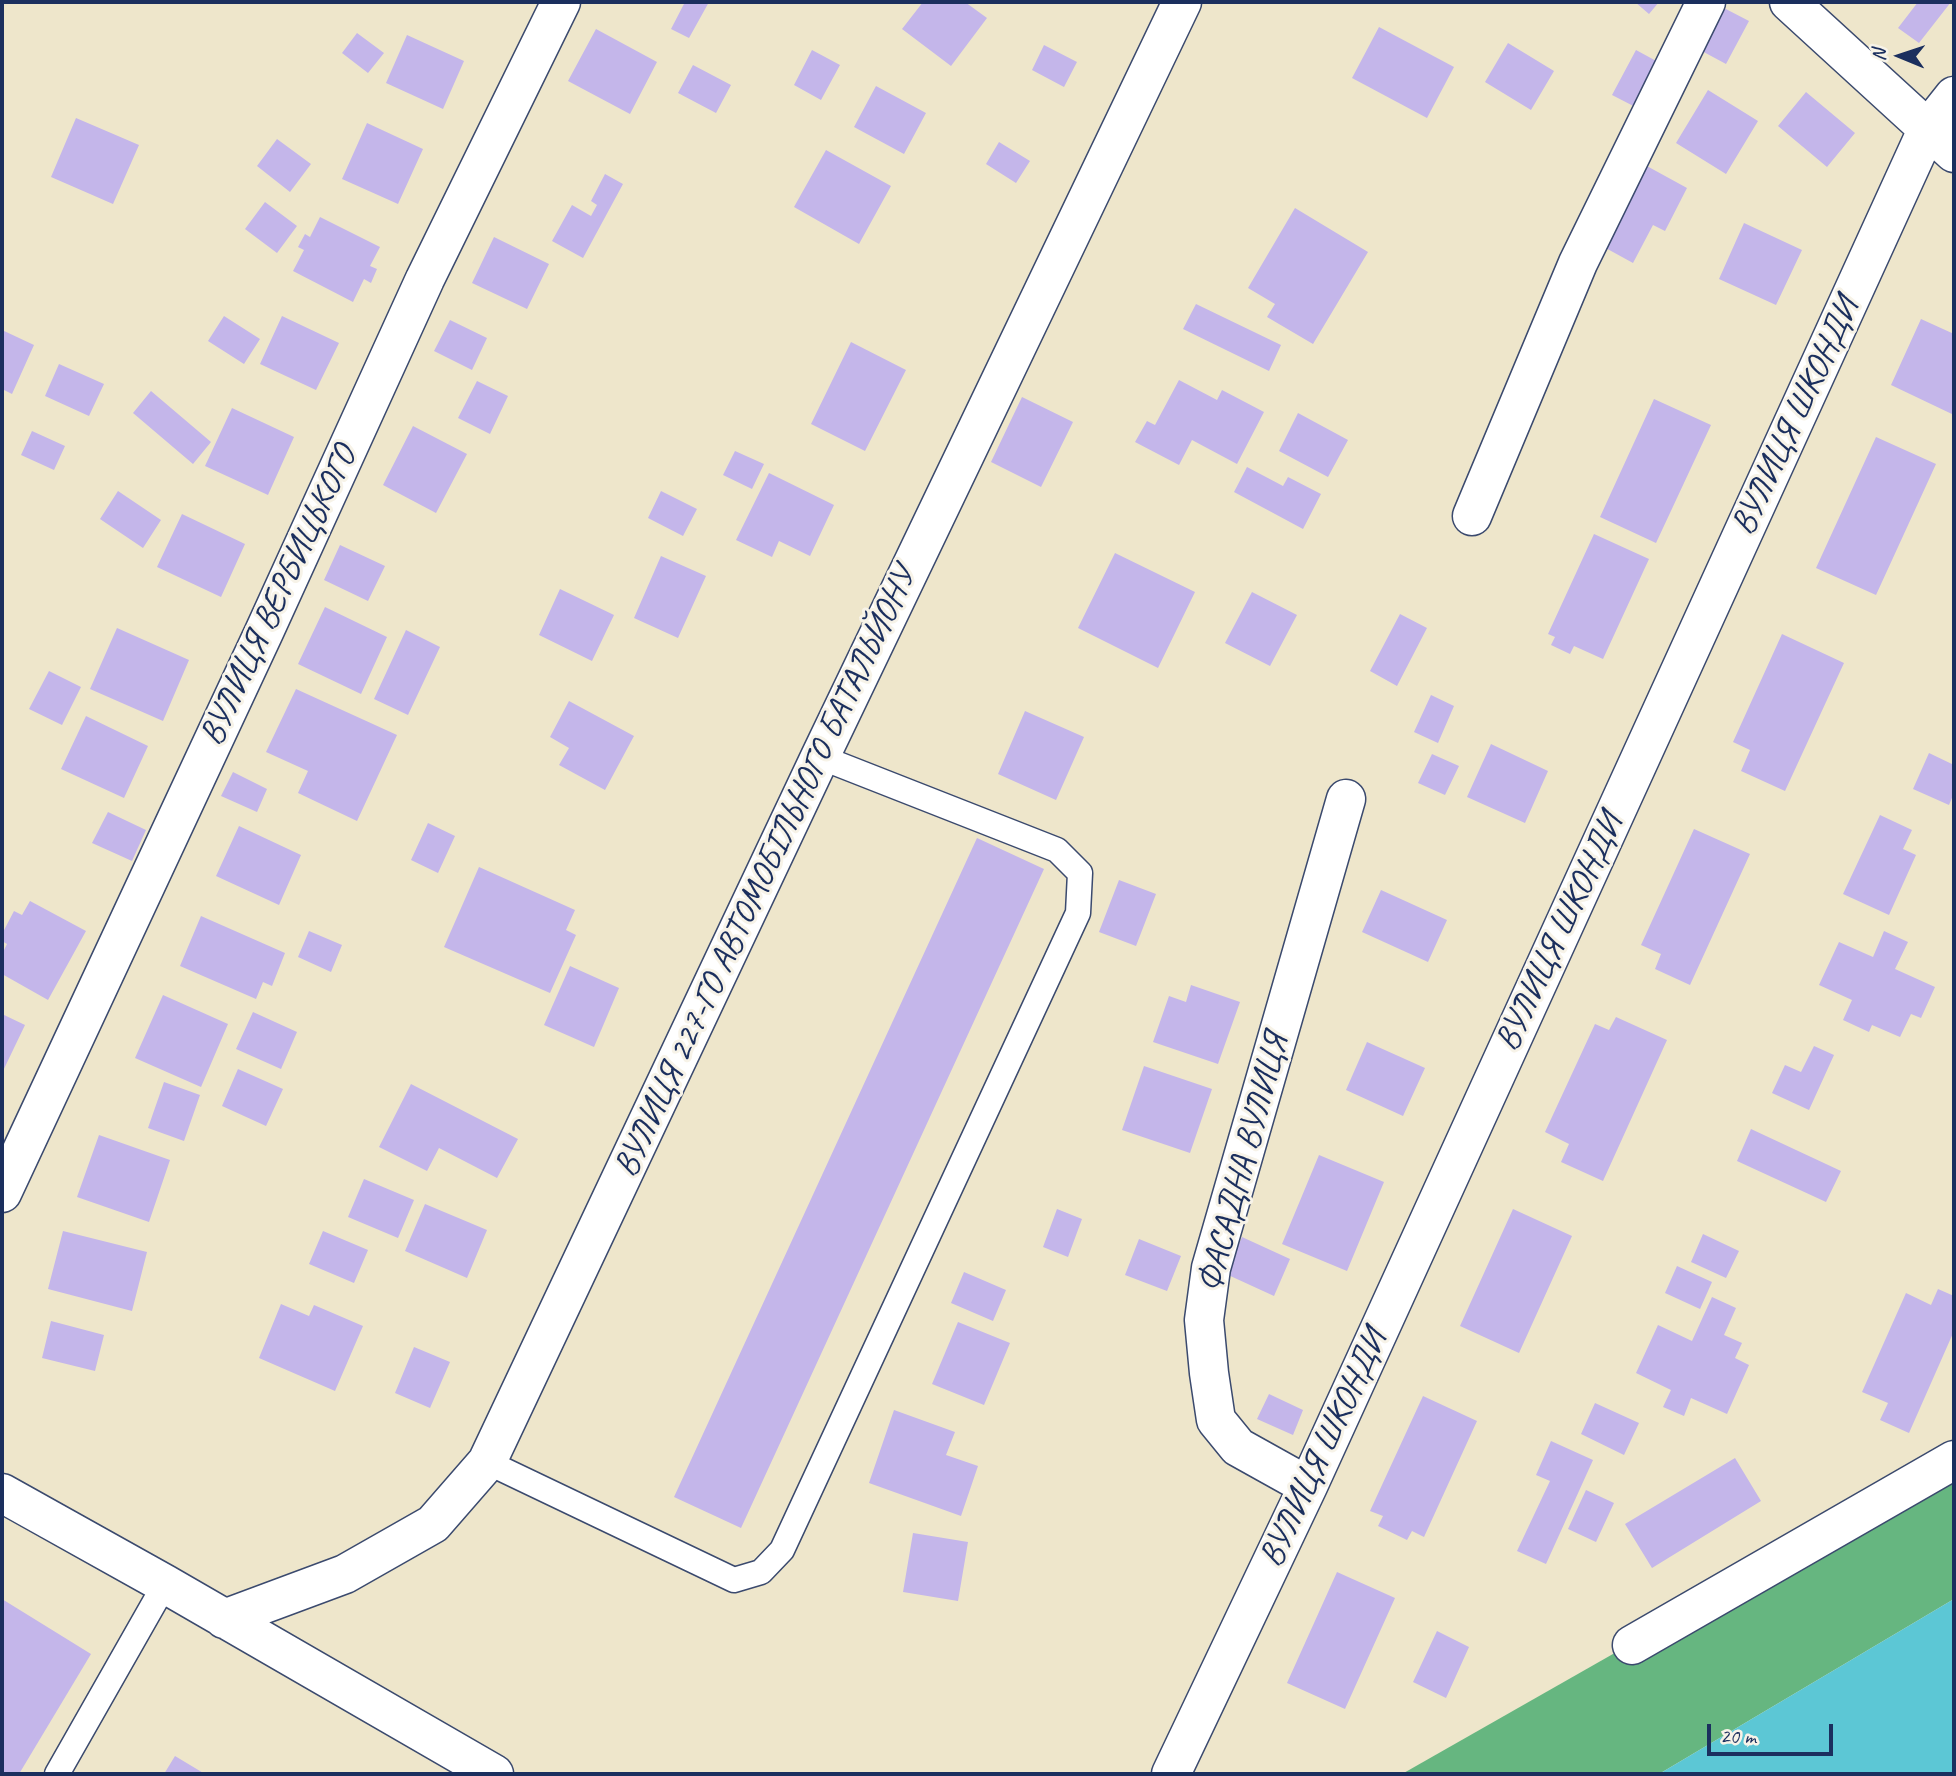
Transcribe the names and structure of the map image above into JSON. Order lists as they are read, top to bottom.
{
  "streets": {
    "street": [
      "ВУЛИЦЯ ШКОНДИ",
      "ВУЛИЦЯ ВЕРБИЦЬКОГО",
      "ВУЛИЦЯ 227-ГО АВТОМОБІЛЬНОГО БАТАЛЬЙОНУ",
      "ФАСАДНА ВУЛИЦЯ"
    ]
  },
  "crossings": [
    ["ВУЛИЦЯ ШКОНДИ", "ФАСАДНА ВУЛИЦЯ"]
  ],
  "scale_bar": "20 m",
  "north": "left"
}
